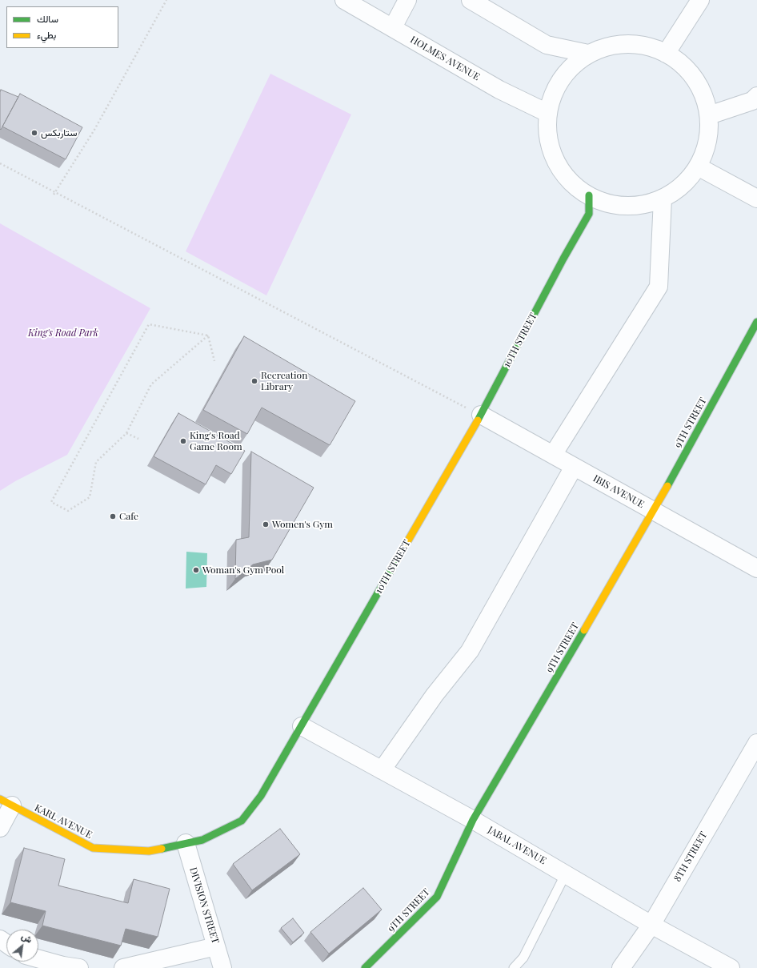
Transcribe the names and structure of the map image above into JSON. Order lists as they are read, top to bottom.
{
  "streets": {
    "street": [
      "HOLMES AVENUE",
      "10TH STREET",
      "9TH STREET",
      "IBIS AVENUE",
      "KARL AVENUE",
      "JABAL AVENUE",
      "8TH STREET",
      "DIVISION STREET"
    ]
  },
  "crossings": [
    ["10TH STREET", "IBIS AVENUE"],
    ["10TH STREET", "KARL AVENUE"],
    ["10TH STREET", "JABAL AVENUE"],
    ["10TH STREET", "DIVISION STREET"],
    ["9TH STREET", "IBIS AVENUE"],
    ["9TH STREET", "JABAL AVENUE"],
    ["JABAL AVENUE", "8TH STREET"]
  ],
  "parks": ["King's Road Park"],
  "places": [
    "ستاربكس",
    "Recreation Library",
    "King's Road Game Room",
    "Cafe",
    "Women's Gym",
    "Woman's Gym Pool"
  ],
  "legend": ["سالك", "بطيء"],
  "north": "top right"
}
